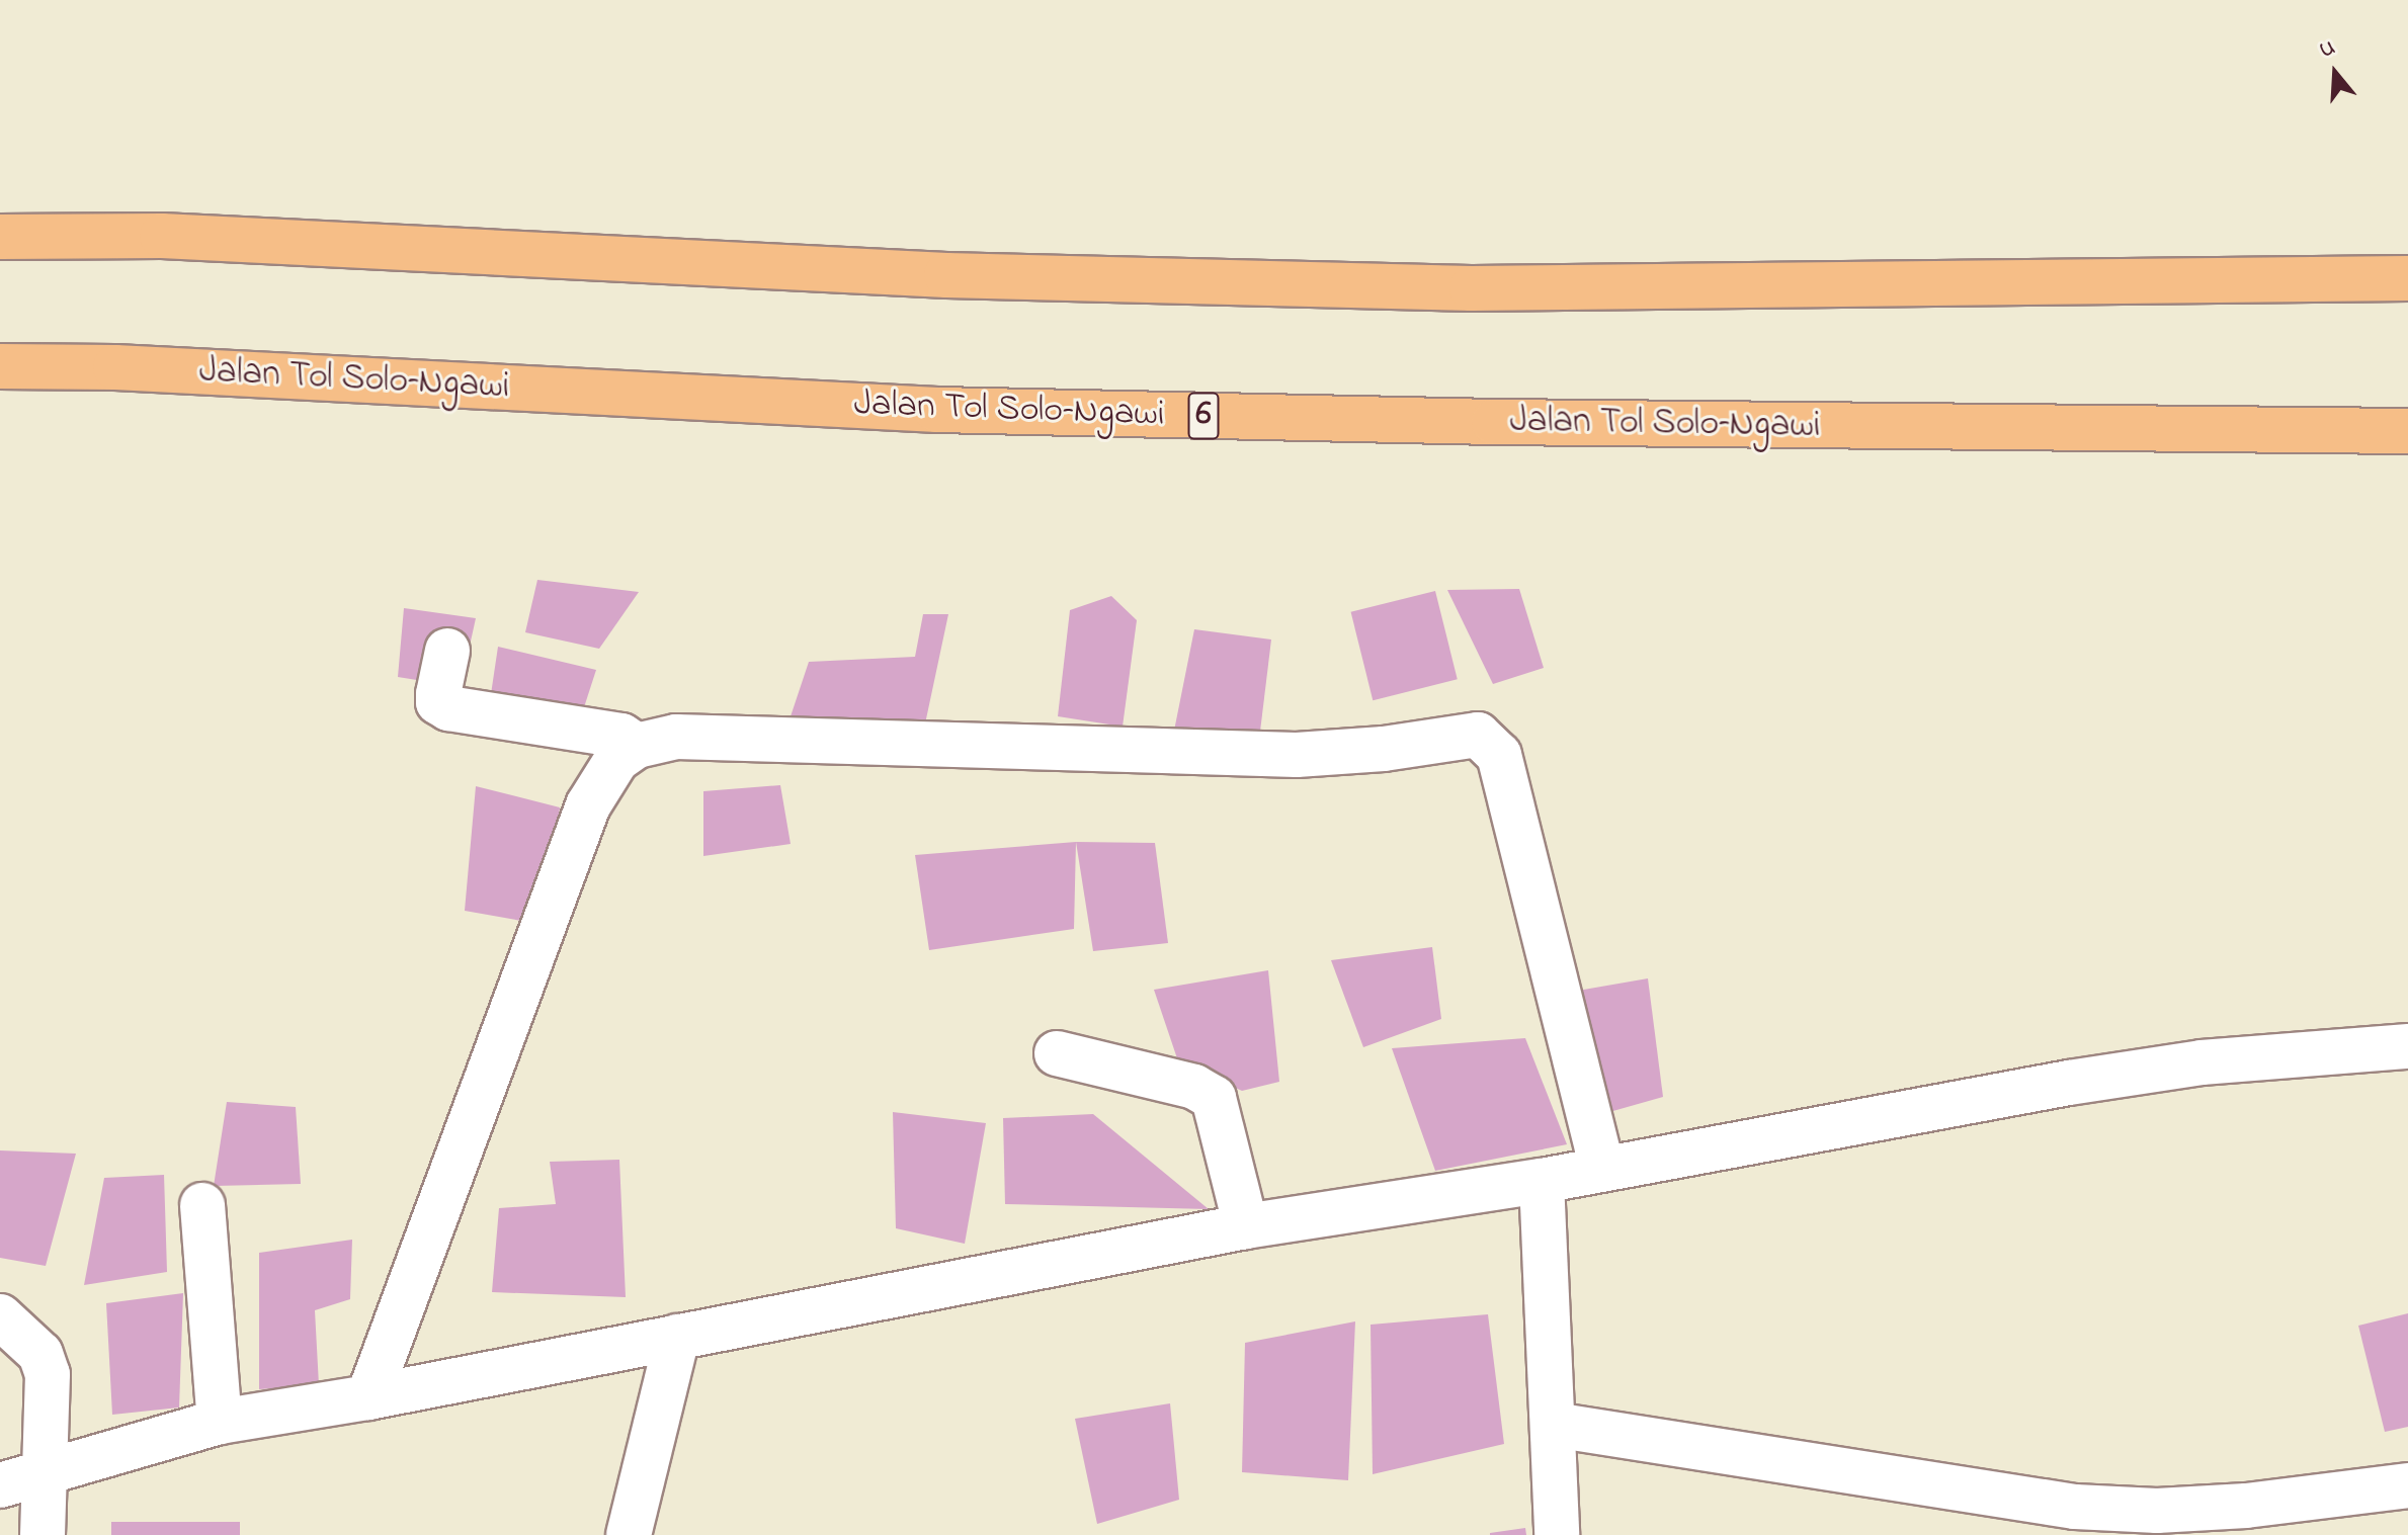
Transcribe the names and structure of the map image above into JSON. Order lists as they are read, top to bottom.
{
  "streets": {
    "highway": ["Jalan Tol Solo–Ngawi", "6"]
  },
  "north": "top"
}
